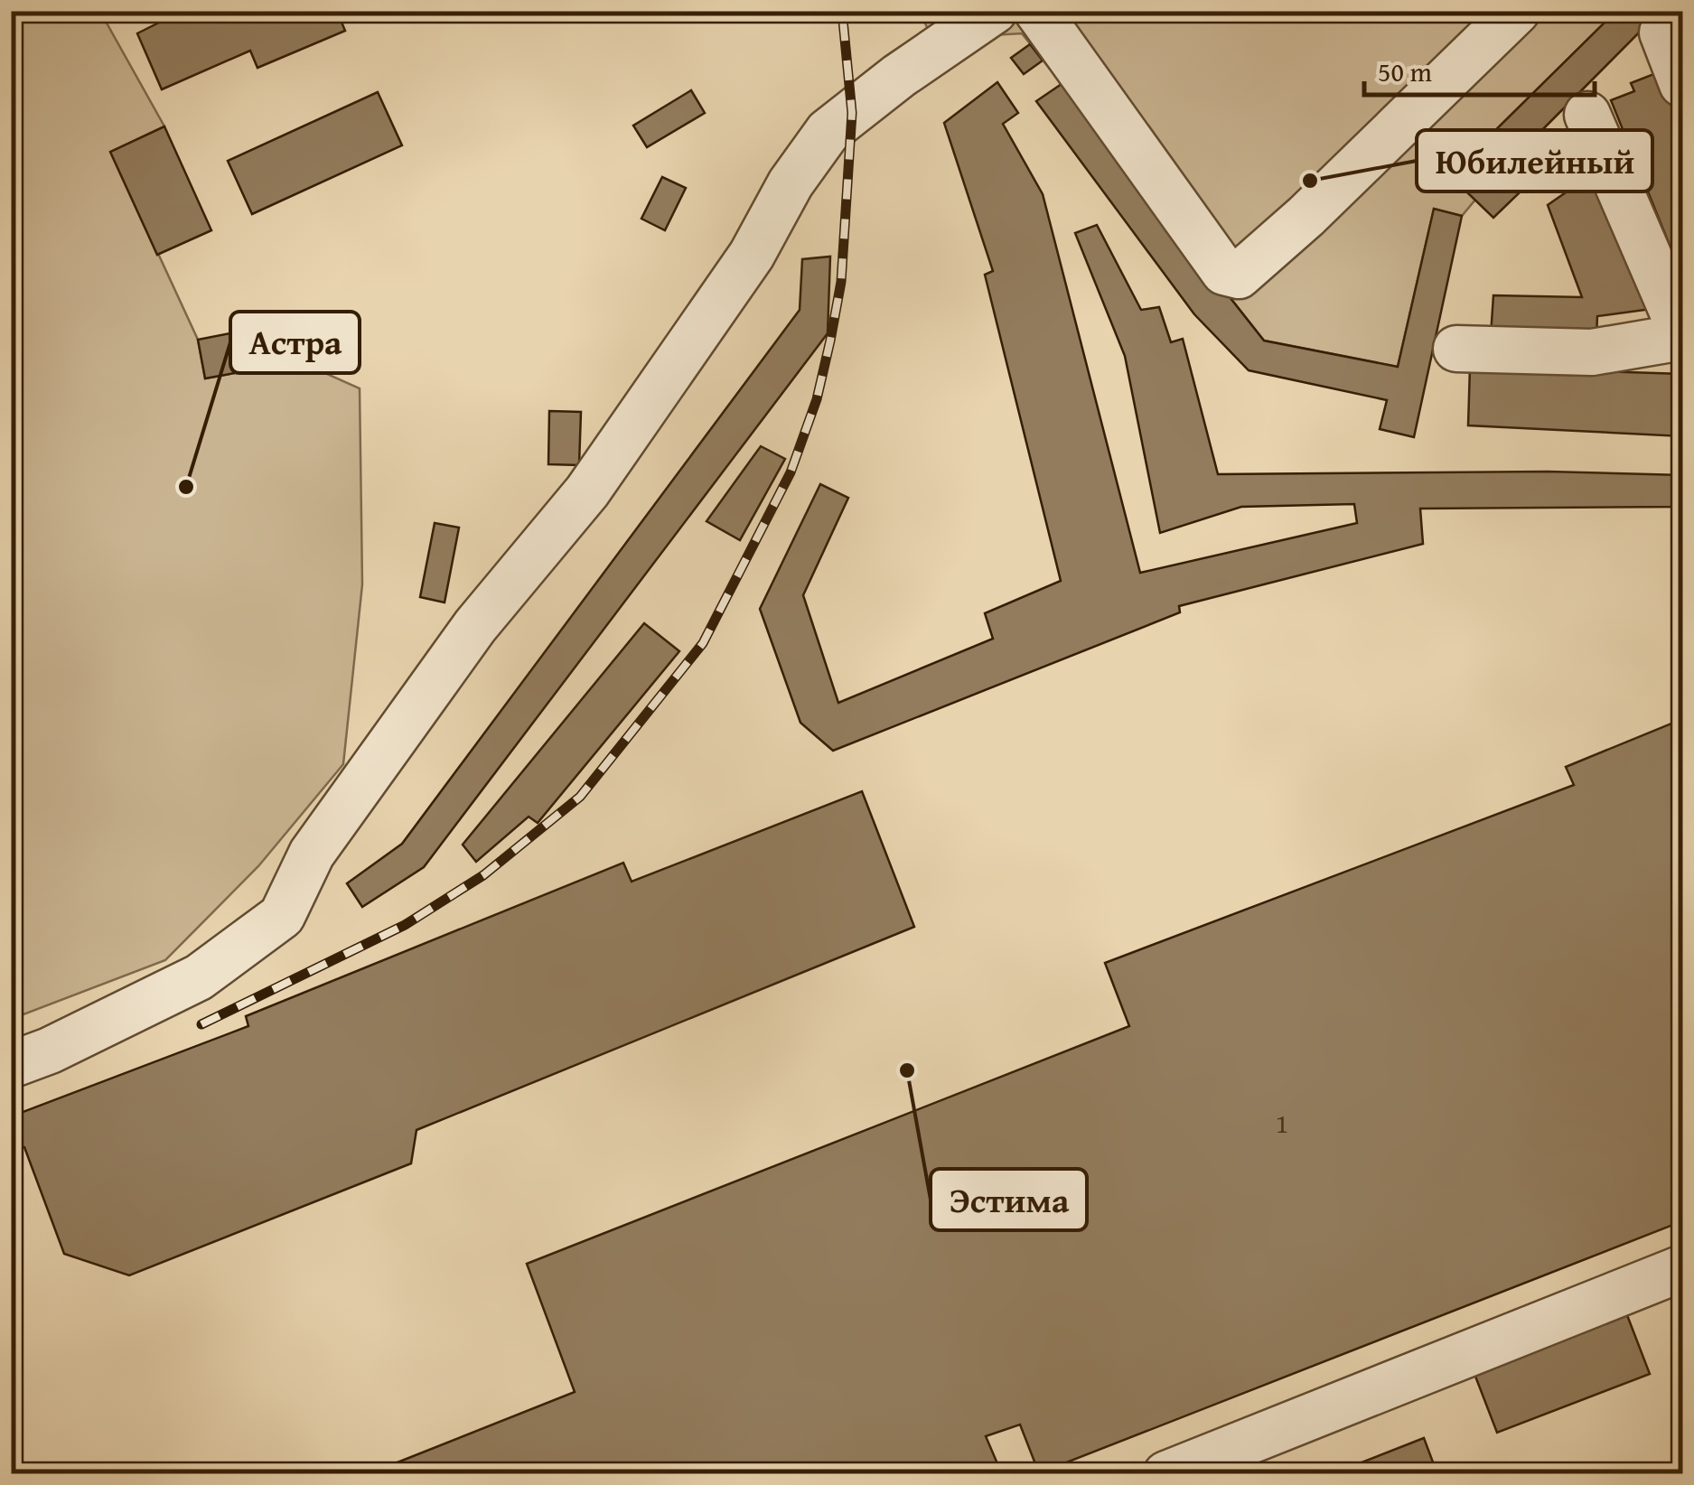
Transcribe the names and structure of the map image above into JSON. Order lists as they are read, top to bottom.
{
  "places": ["Юбилейный", "Астра", "Эстима"],
  "house_numbers": ["1"],
  "scale_bar": "50 m"
}
